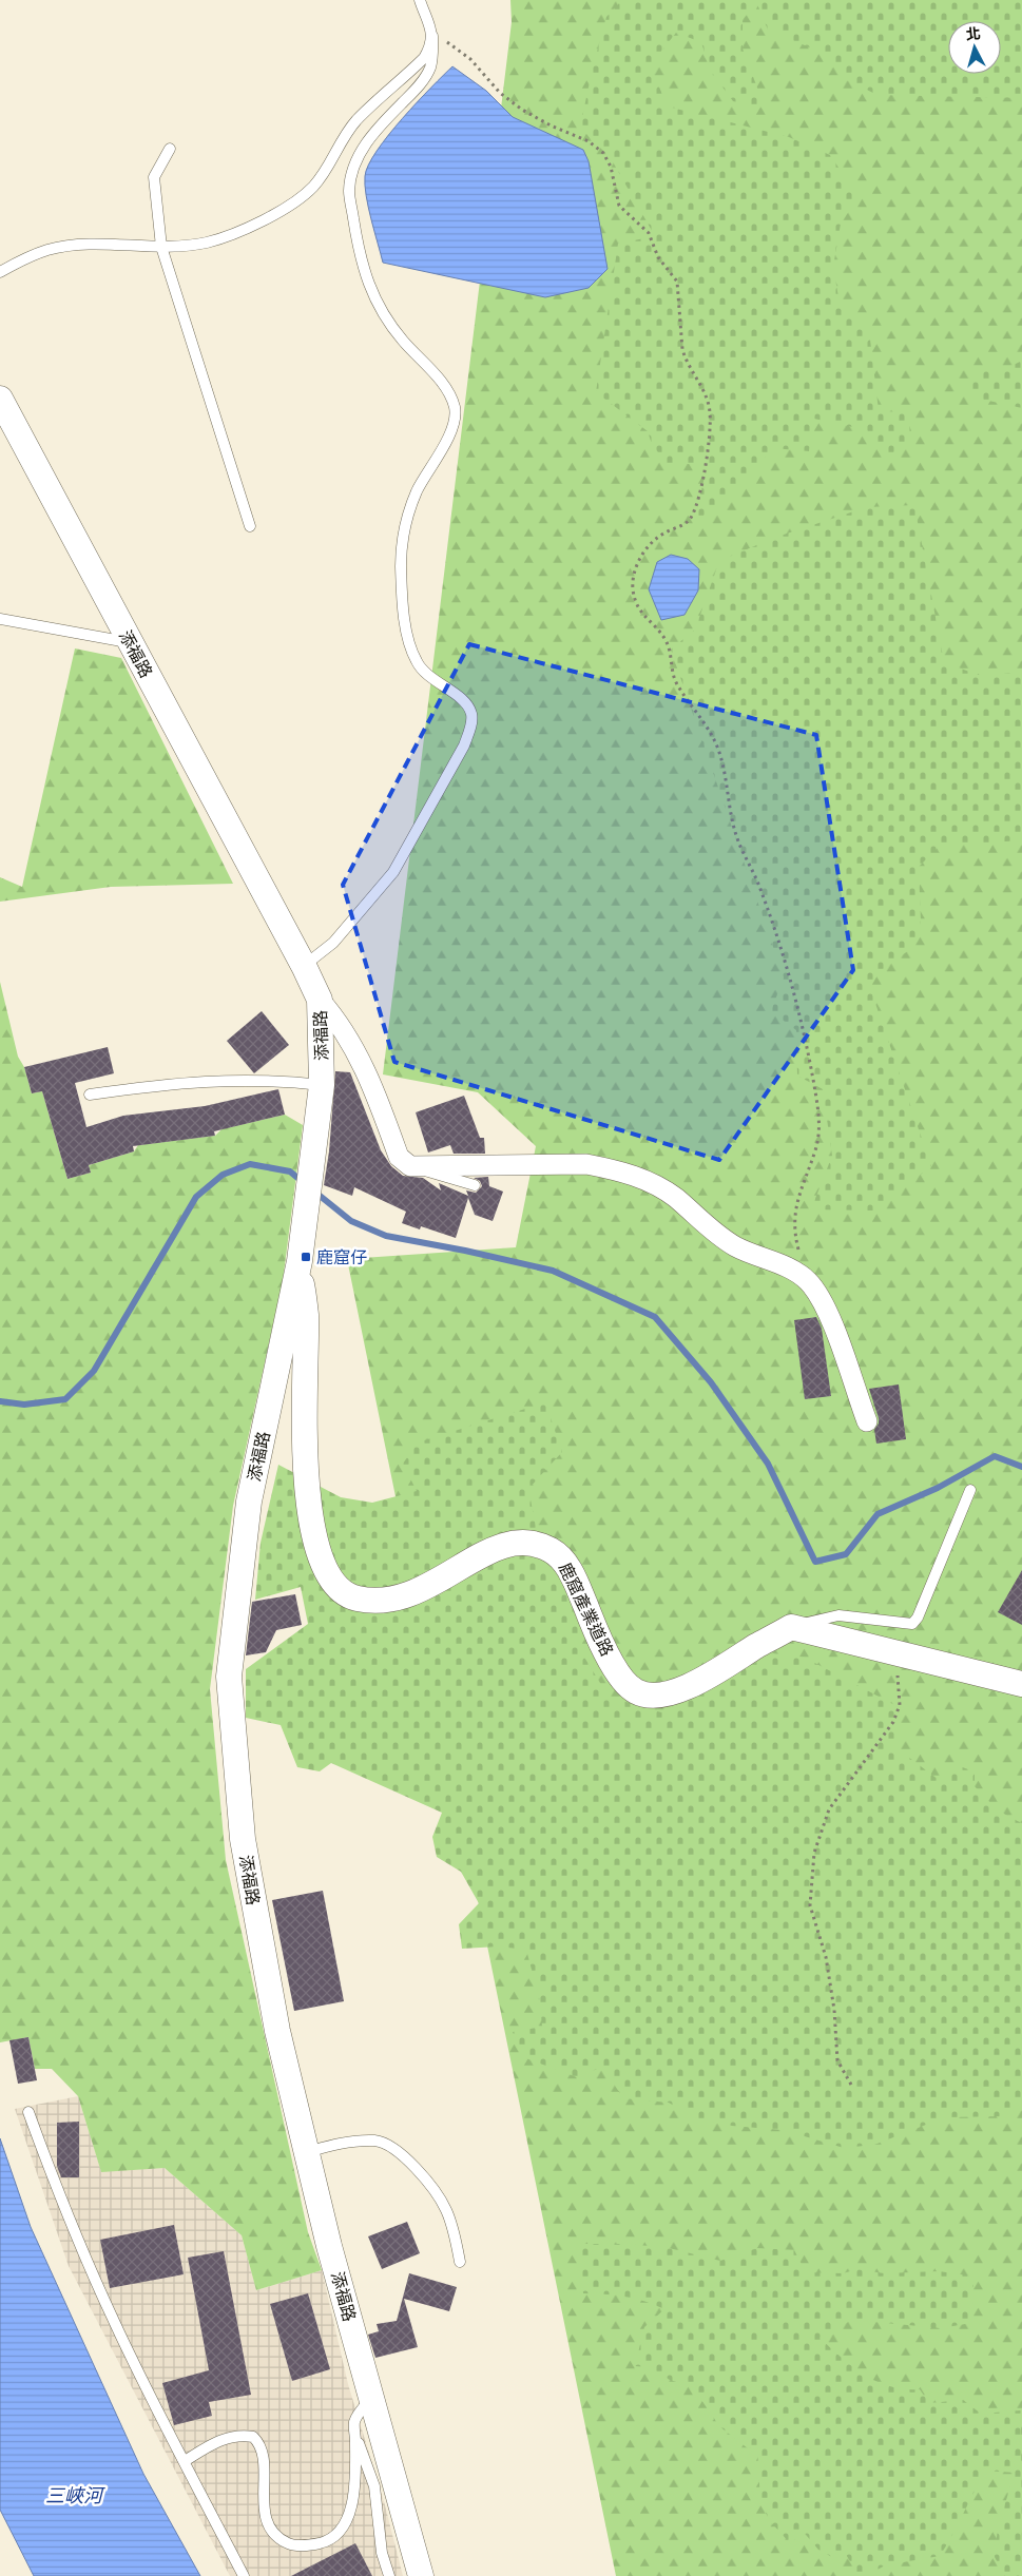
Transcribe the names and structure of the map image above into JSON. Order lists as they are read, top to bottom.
{
  "streets": {
    "street": ["添福路", "鹿窟產業道路"]
  },
  "crossings": [
    ["添福路", "鹿窟產業道路"]
  ],
  "water": ["三峽河"],
  "places": {
    "transit": ["鹿窟仔"]
  },
  "north": "top"
}
